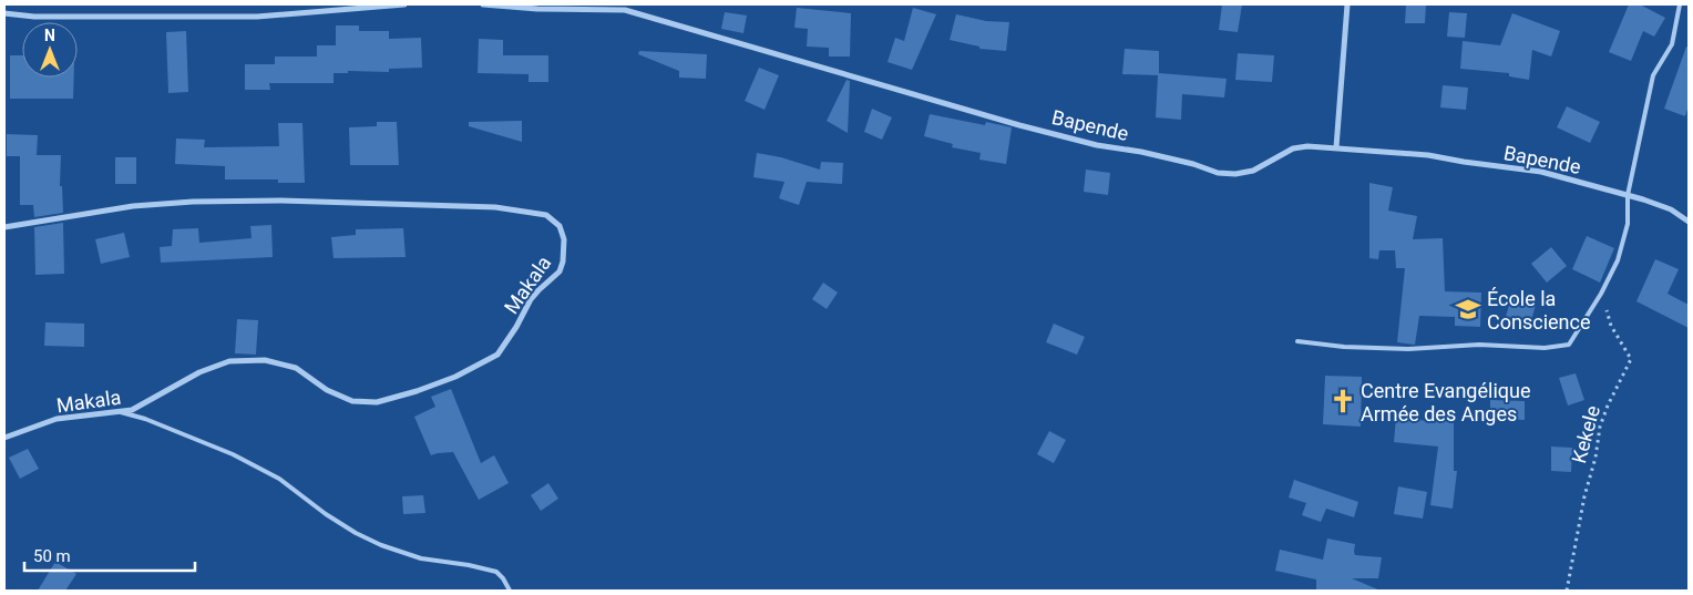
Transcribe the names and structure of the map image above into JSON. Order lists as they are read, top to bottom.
{
  "streets": {
    "street": ["Bapende", "Makala"],
    "path": ["Kekele"]
  },
  "places": {
    "school or university": ["École la Conscience"],
    "church": ["Centre Evangélique Armée des Anges"]
  },
  "scale_bar": "50 m",
  "north": "top"
}
